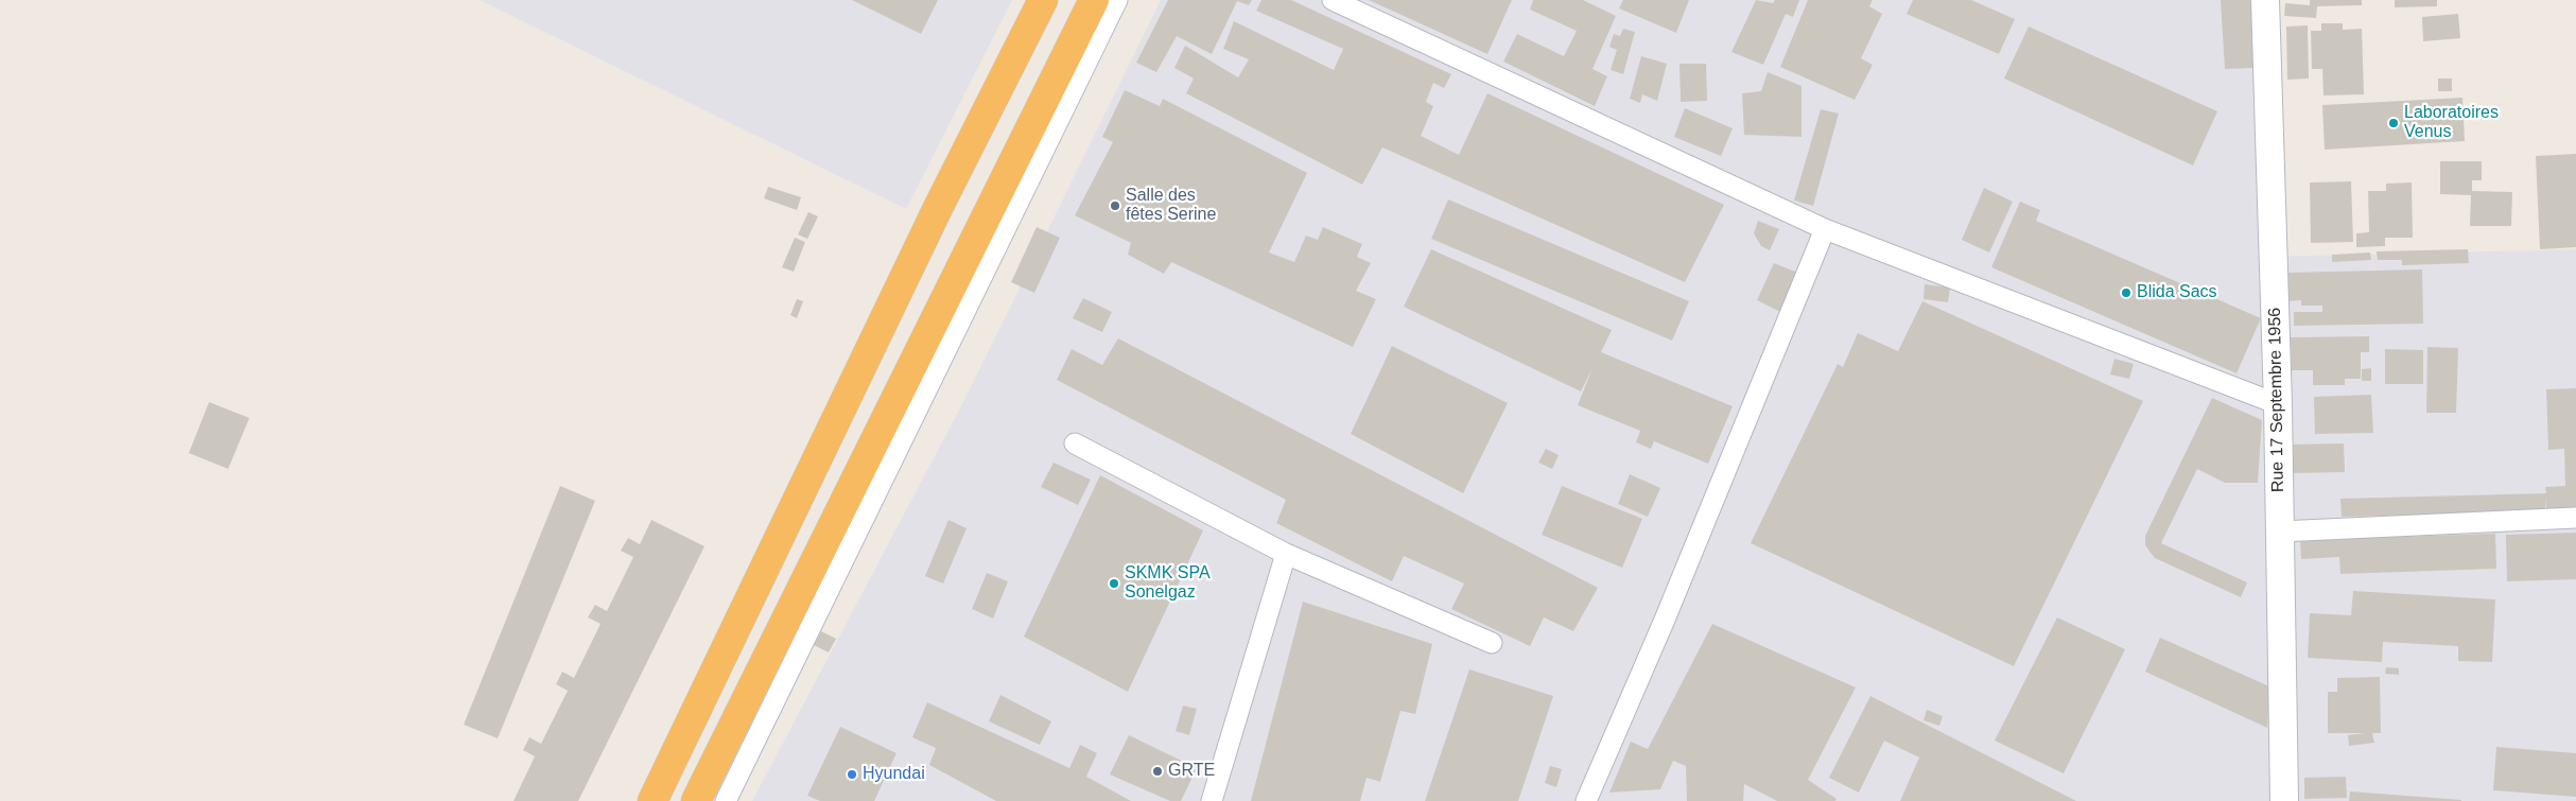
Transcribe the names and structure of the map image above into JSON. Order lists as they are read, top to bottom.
{
  "streets": {
    "main road": ["Rue 17 Septembre 1956"]
  },
  "places": [
    "Laboratoires Venus",
    "Salle des fêtes Serine",
    "Blida Sacs",
    "SKMK SPA Sonelgaz",
    "GRTE",
    "Hyundai"
  ]
}
